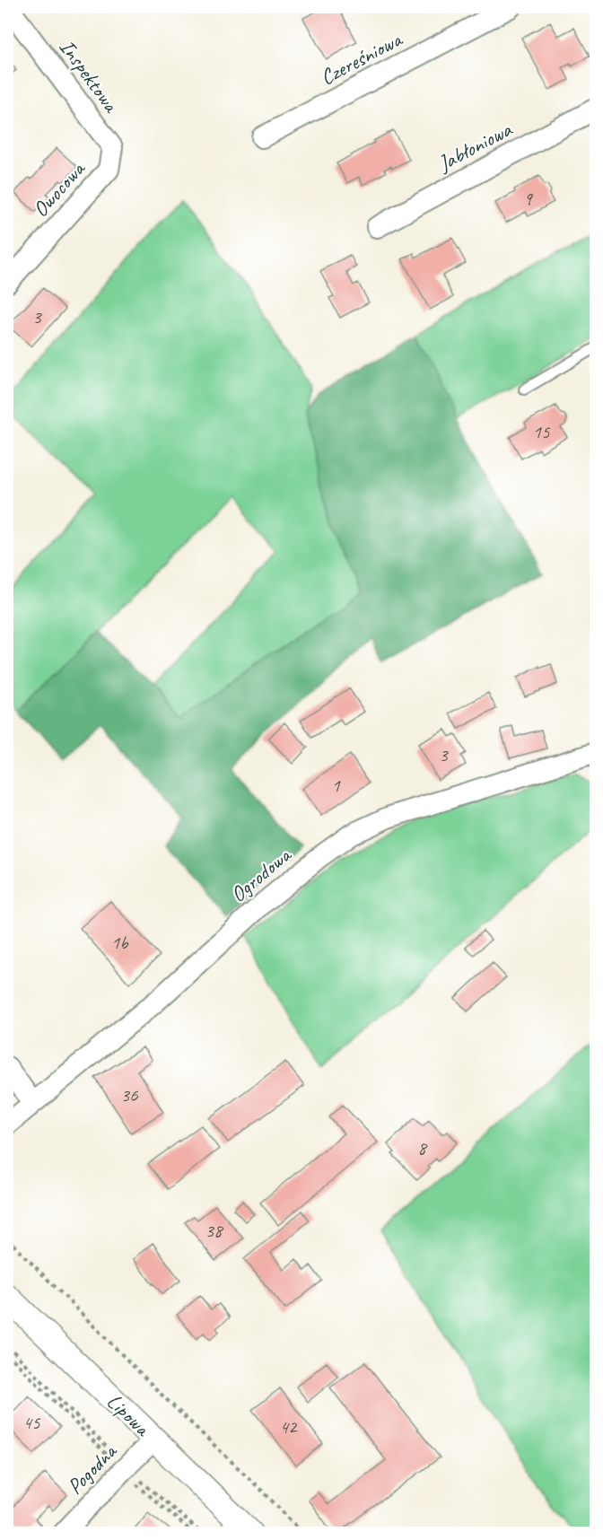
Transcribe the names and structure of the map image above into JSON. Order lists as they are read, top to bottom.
{
  "streets": {
    "street": [
      "Czereśniowa",
      "Inspektowa",
      "Jabłoniowa",
      "Owocowa",
      "Ogrodowa",
      "Lipowa",
      "Pogodna"
    ]
  },
  "crossings": [
    ["Inspektowa", "Owocowa"],
    ["Lipowa", "Pogodna"]
  ],
  "house_numbers": [
    "9",
    "3",
    "15",
    "3",
    "1",
    "1b",
    "36",
    "8",
    "38",
    "45",
    "42"
  ]
}
